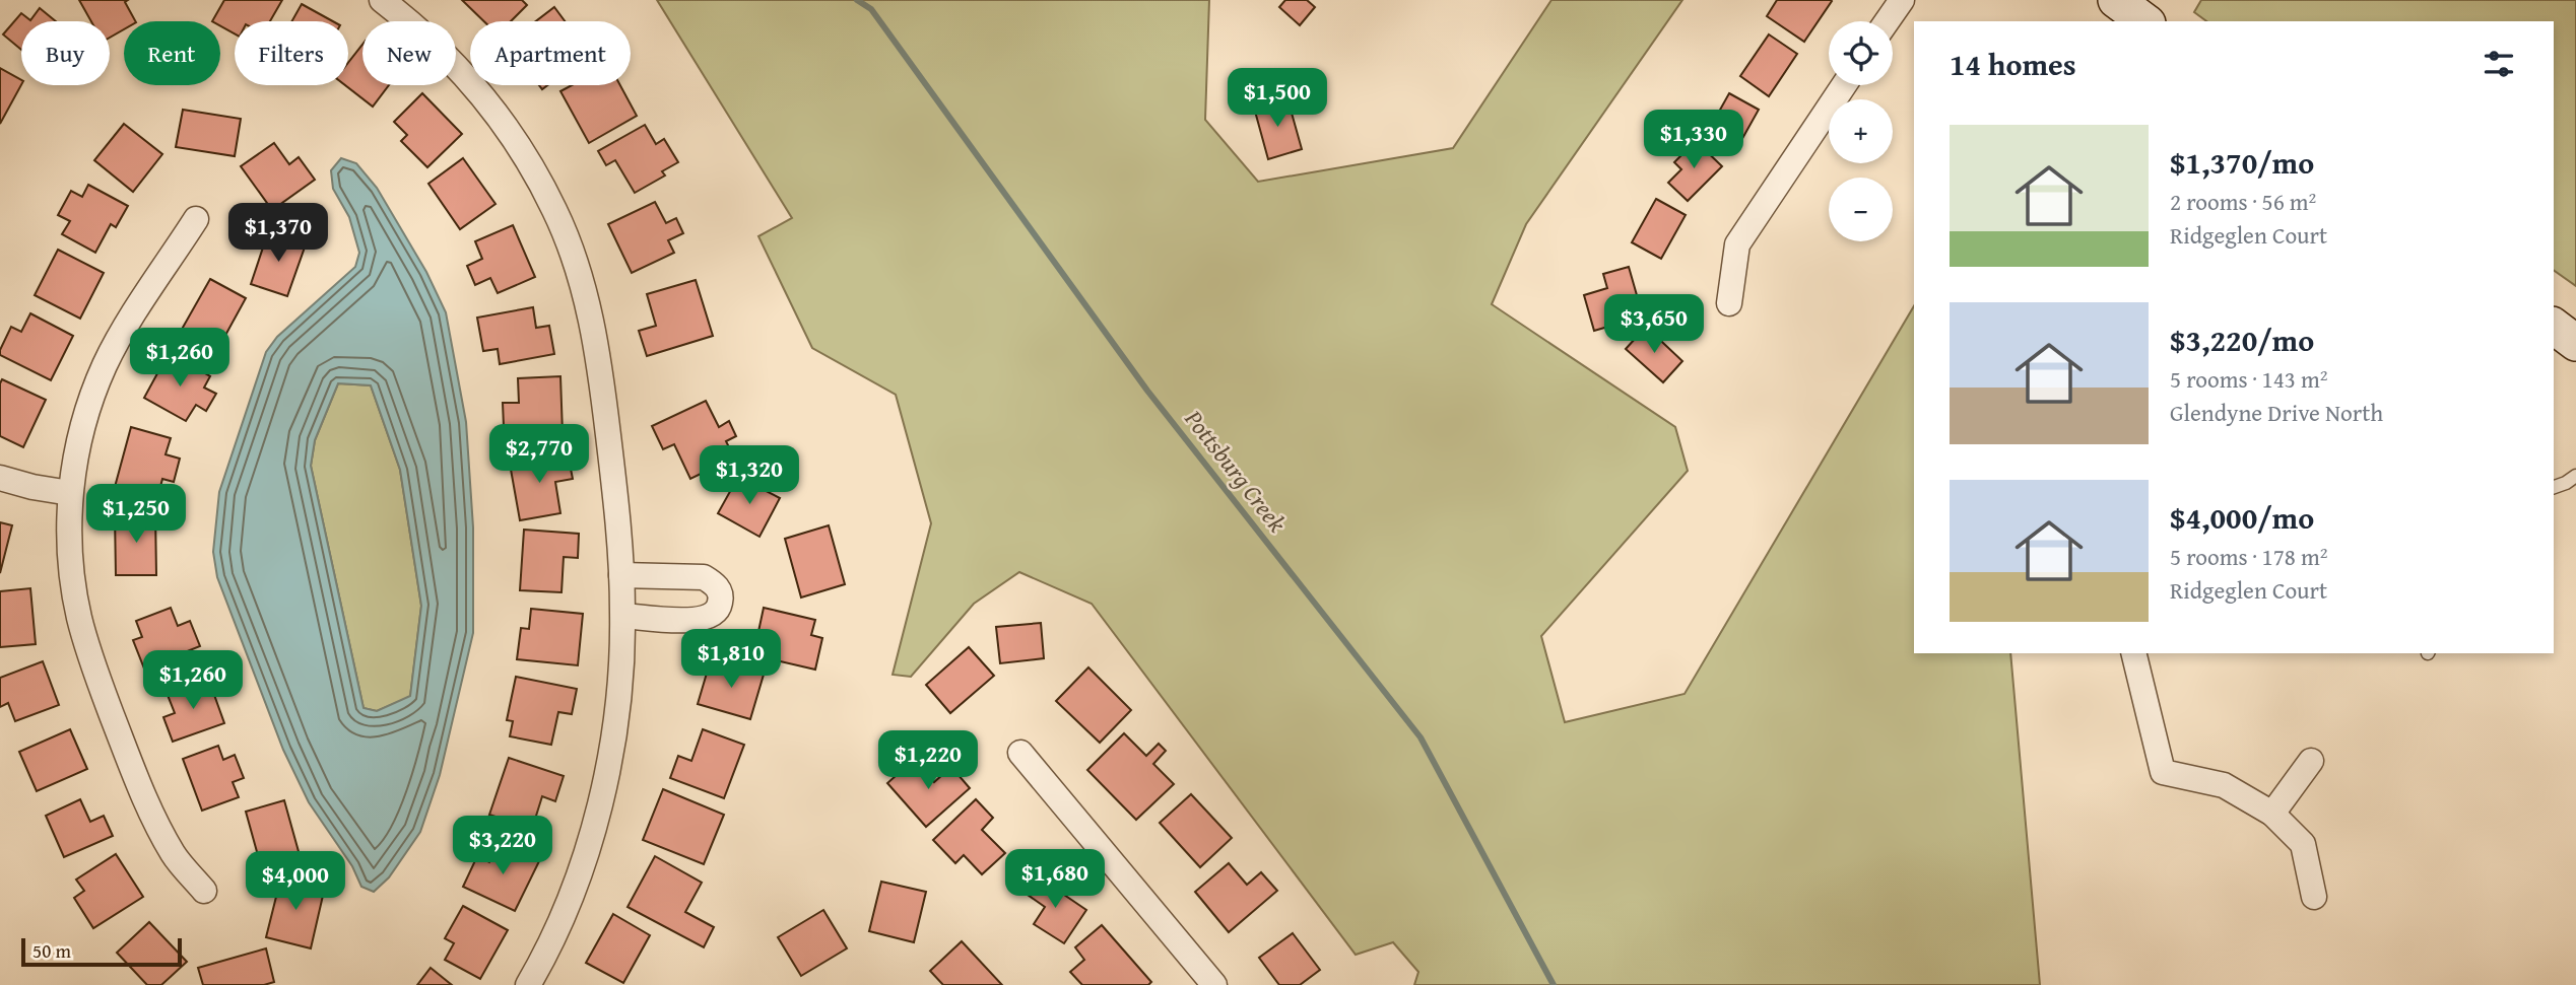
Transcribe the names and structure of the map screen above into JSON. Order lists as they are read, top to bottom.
{
  "water": ["Pottsburg Creek"],
  "scale_bar": "50 m",
  "page": {
    "map_buttons": ["+", "−"],
    "chip": [
      "Buy",
      "Rent",
      "Filters",
      "New",
      "Apartment"
    ],
    "heading": "14 homes",
    "price": [
      "$1,500",
      "$1,330",
      "$1,370",
      "$3,650",
      "$1,260",
      "$2,770",
      "$1,320",
      "$1,250",
      "$1,810",
      "$1,260",
      "$1,220",
      "$3,220",
      "$1,680",
      "$4,000"
    ],
    "list": [
      {
        "name": "$1,370/mo",
        "note": "2 rooms · 56 m² · Ridgeglen Court"
      },
      {
        "name": "$3,220/mo",
        "note": "5 rooms · 143 m² · Glendyne Drive North"
      },
      {
        "name": "$4,000/mo",
        "note": "5 rooms · 178 m² · Ridgeglen Court"
      }
    ],
    "scale": "50 m"
  }
}
